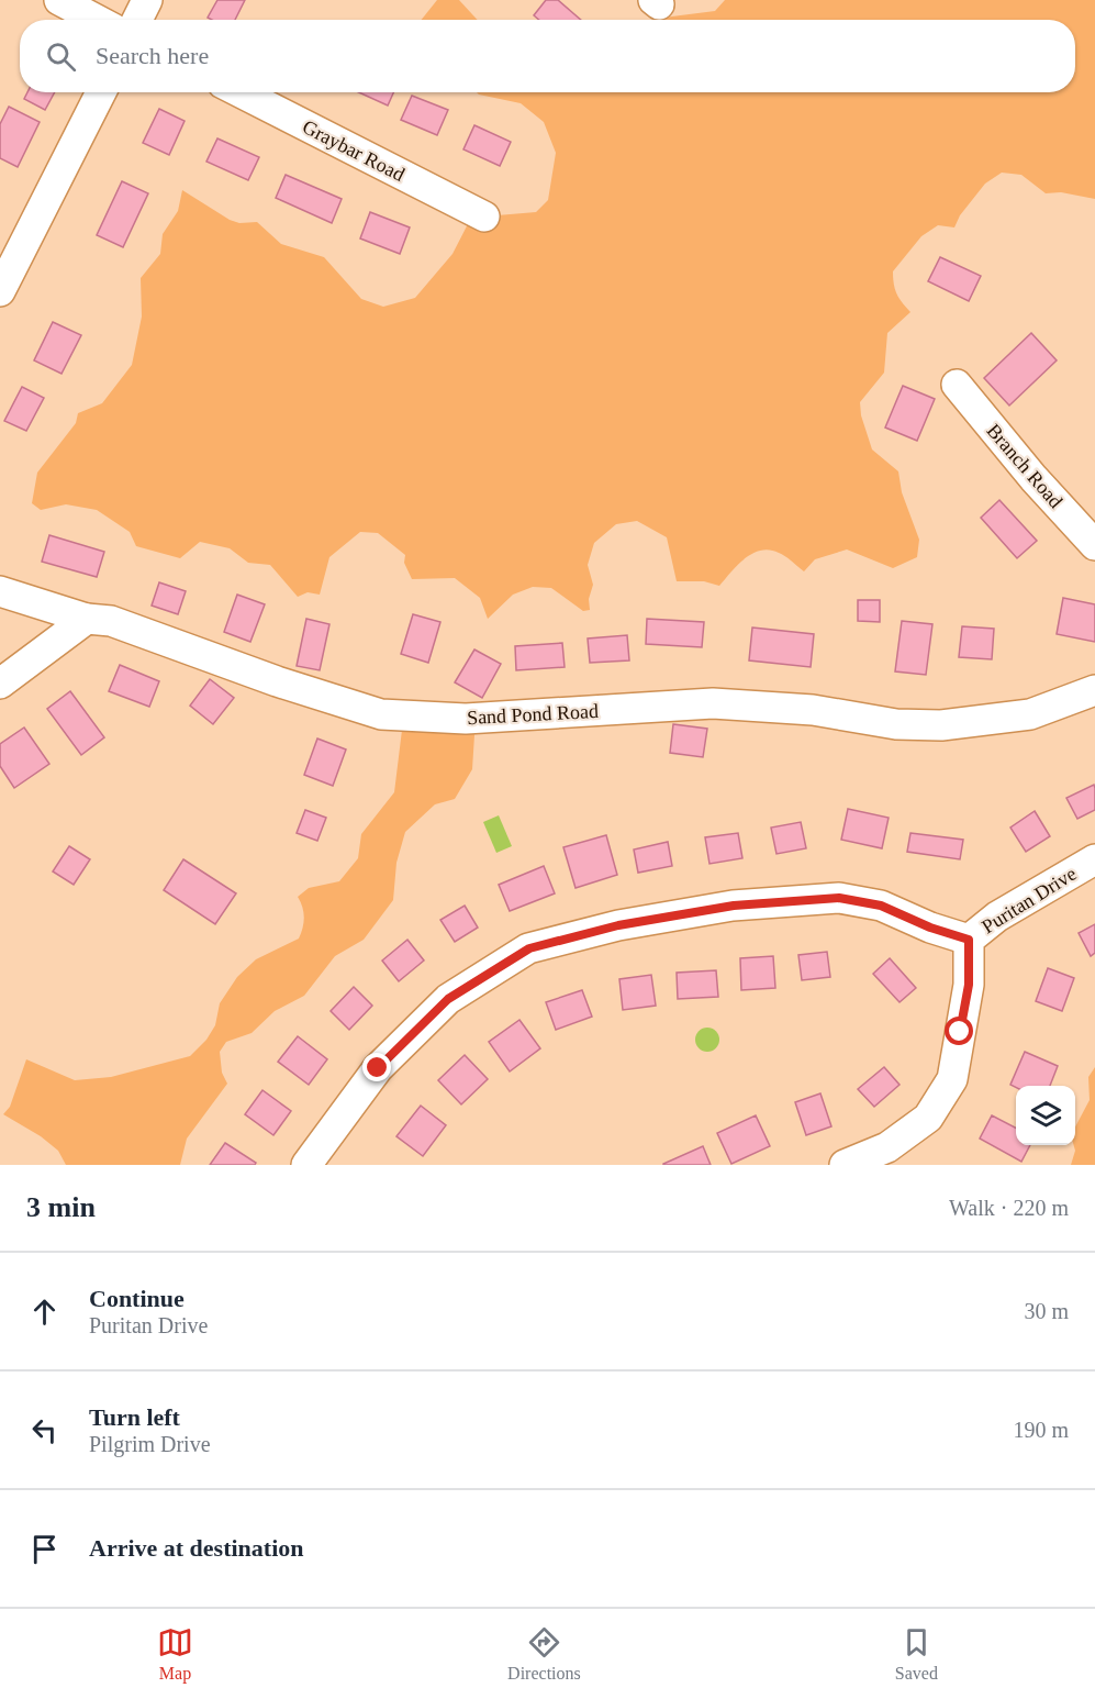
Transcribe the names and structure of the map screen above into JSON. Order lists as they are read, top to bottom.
{
  "streets": {
    "street": [
      "Graybar Road",
      "Branch Road",
      "Sand Pond Road",
      "Puritan Drive"
    ]
  },
  "page": {
    "search": "Search here",
    "heading": ["3 min", "Walk · 220 m"],
    "list": [
      ["Continue", "Puritan Drive", "30 m"],
      ["Turn left", "Pilgrim Drive", "190 m"],
      "Arrive at destination"
    ],
    "nav": ["Map", "Directions", "Saved"]
  }
}
